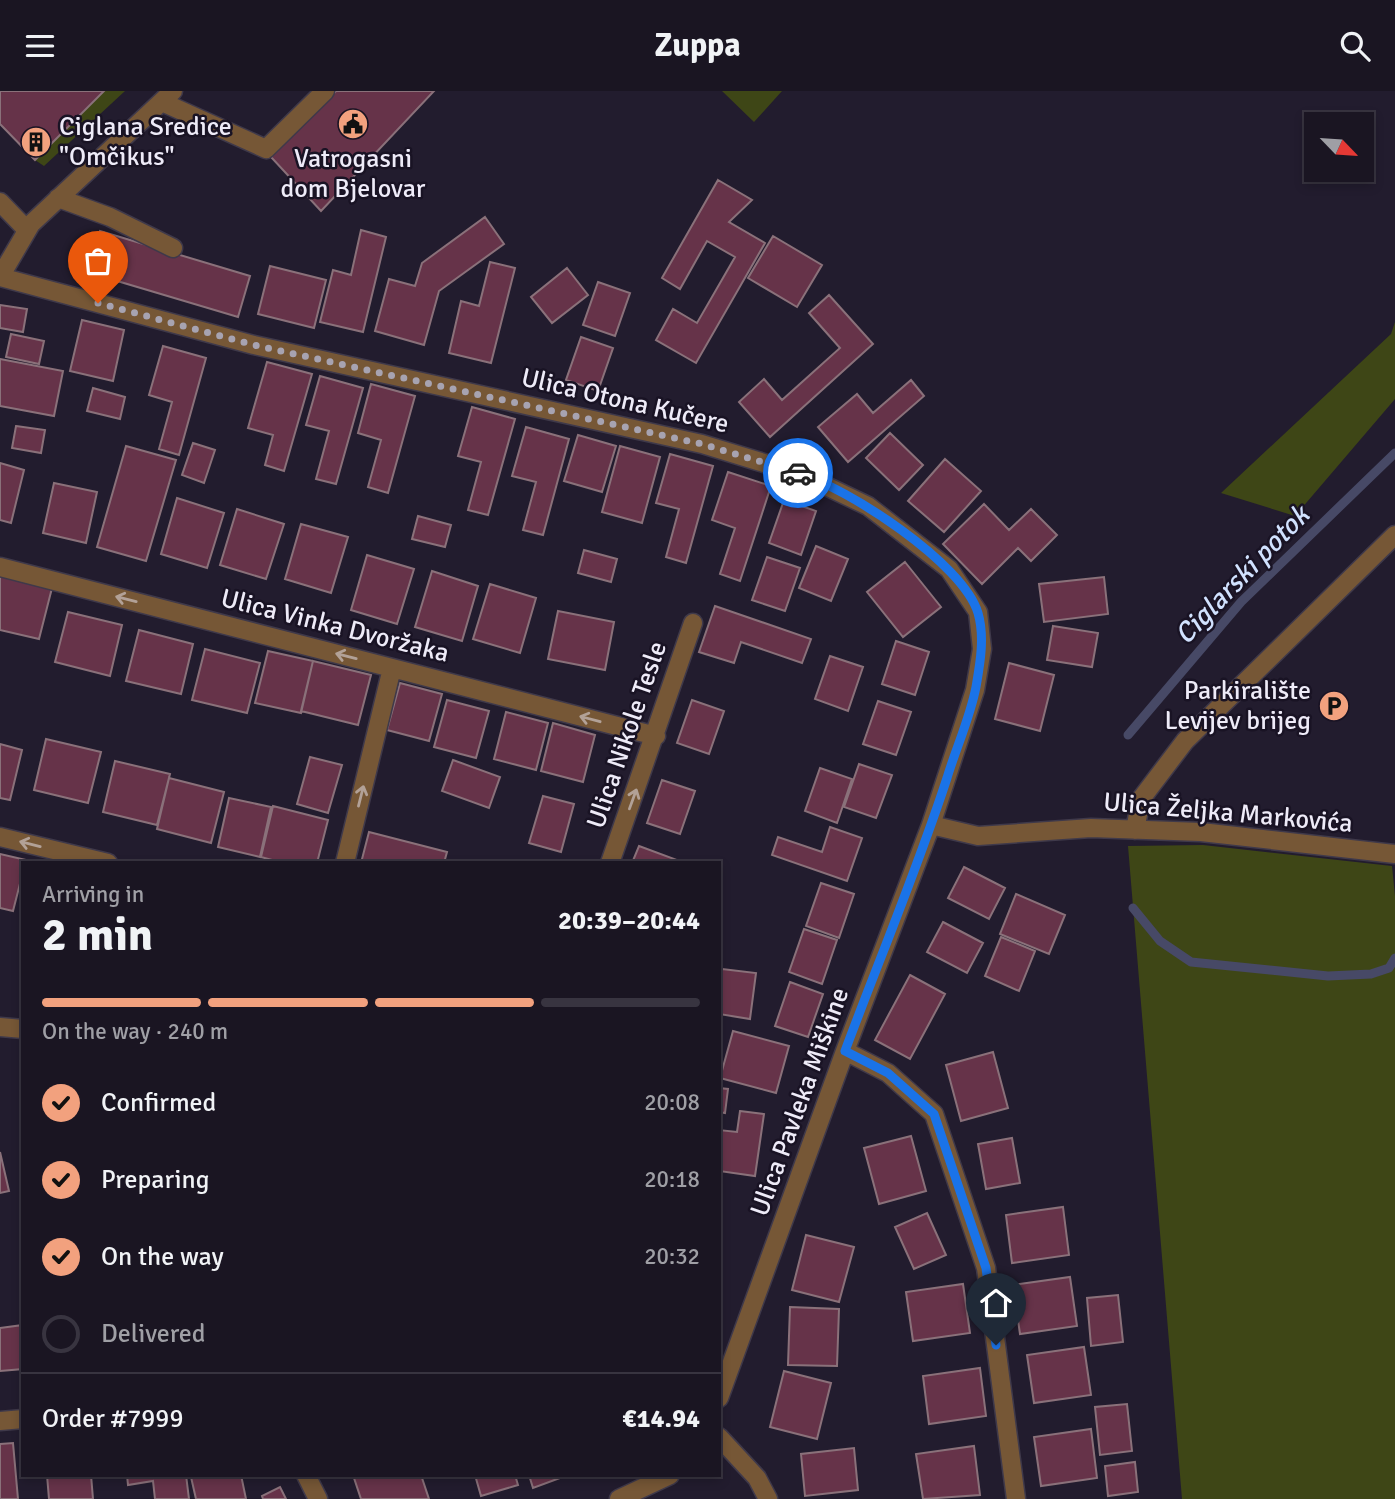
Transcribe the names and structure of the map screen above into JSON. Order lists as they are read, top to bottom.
{
  "streets": {
    "street": [
      "Ulica Otona Kučere",
      "Ulica Vinka Dvoržaka",
      "Ulica Nikole Tesle",
      "Ulica Željka Markovića",
      "Ulica Pavleka Miškine"
    ]
  },
  "crossings": [
    ["Ulica Otona Kučere", "Ulica Željka Markovića"],
    ["Ulica Otona Kučere", "Ulica Pavleka Miškine"],
    ["Ulica Vinka Dvoržaka", "Ulica Nikole Tesle"],
    ["Ulica Željka Markovića", "Ulica Pavleka Miškine"]
  ],
  "one_way": ["Ulica Vinka Dvoržaka", "Ulica Nikole Tesle"],
  "water": ["Ciglarski potok"],
  "places": {
    "public building": ["Vatrogasni dom Bjelovar"],
    "building": ["Ciglana Sredice \"Omčikus\""],
    "parking": ["Parkiralište Levijev brijeg"]
  },
  "north": "bottom right",
  "page": {
    "header": "Zuppa",
    "heading": ["2 min", "Arriving in", "20:39–20:44"],
    "panel": ["Order #7999", "€14.94"],
    "bar": "On the way · 240 m",
    "list": [
      ["Confirmed", "20:08"],
      ["Preparing", "20:18"],
      ["On the way", "20:32"],
      "Delivered"
    ]
  }
}
